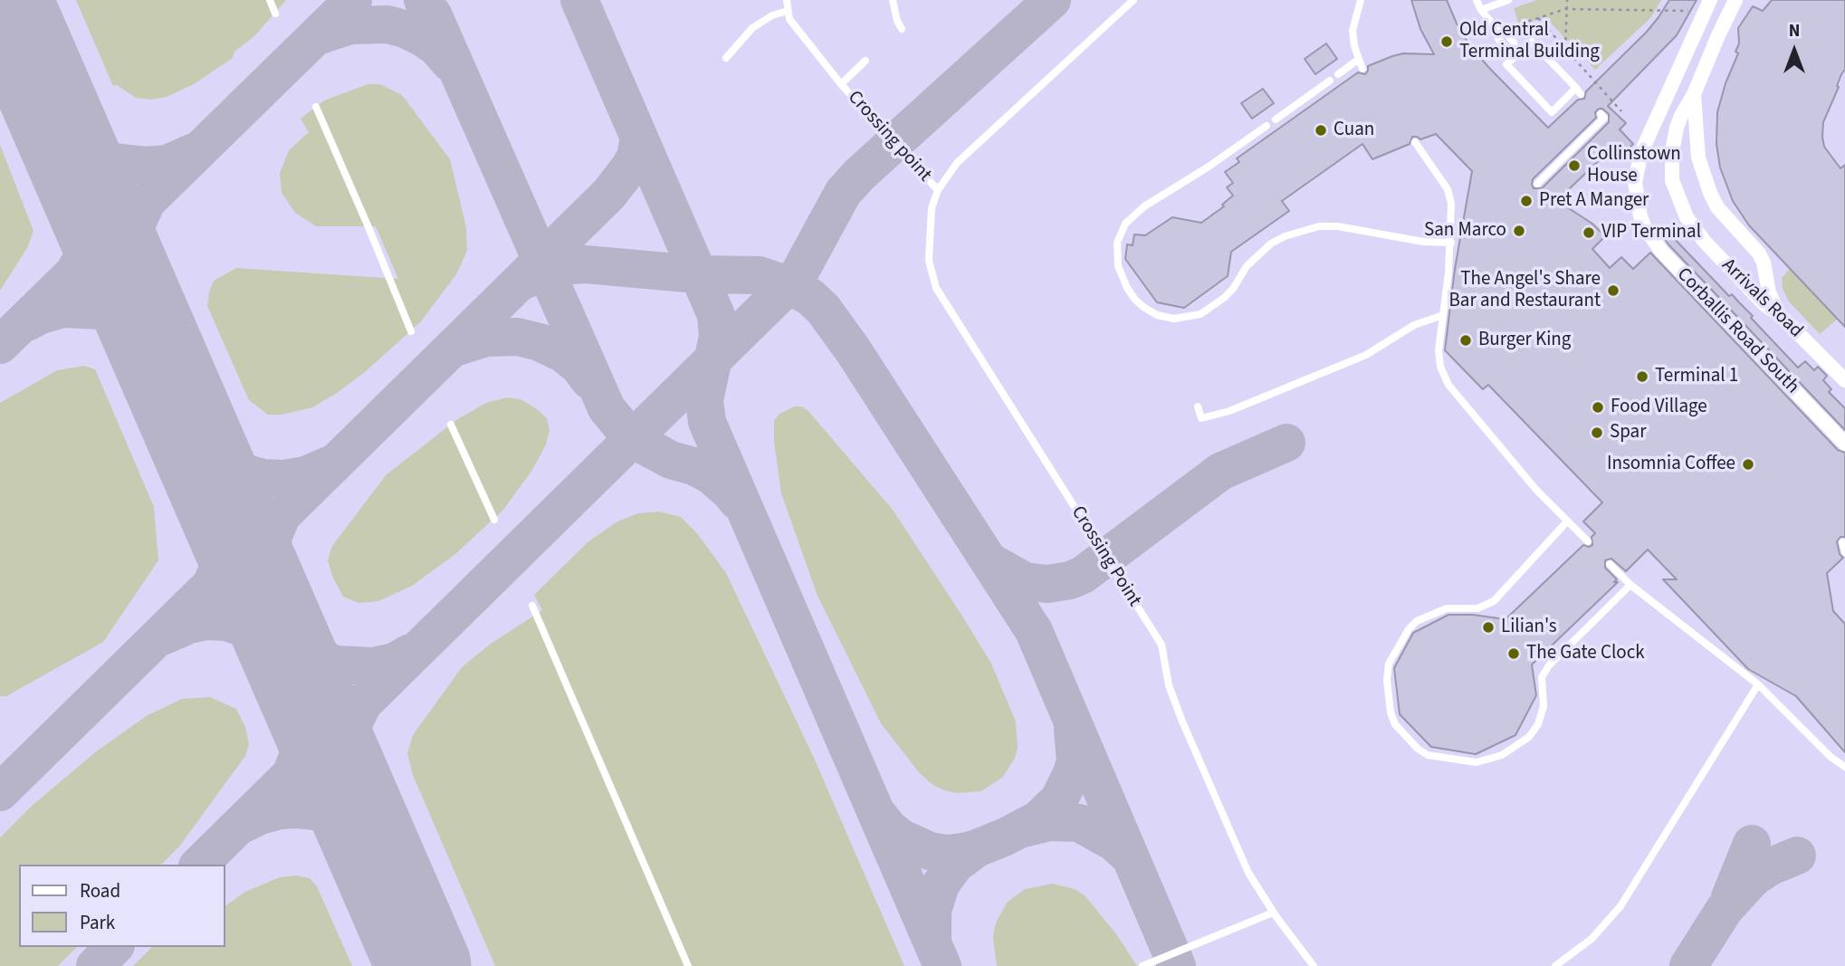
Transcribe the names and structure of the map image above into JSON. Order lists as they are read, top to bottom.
{
  "streets": {
    "street": ["Arrivals Road", "Corballis Road South"],
    "lane": ["Crossing point", "Crossing Point"]
  },
  "crossings": [
    ["Crossing point", "Crossing Point"]
  ],
  "places": [
    "Old Central Terminal Building",
    "Cuan",
    "Collinstown House",
    "Pret A Manger",
    "San Marco",
    "VIP Terminal",
    "The Angel's Share Bar and Restaurant",
    "Burger King",
    "Terminal 1",
    "Food Village",
    "Spar",
    "Insomnia Coffee",
    "Lilian's",
    "The Gate Clock"
  ],
  "legend": ["Road", "Park"],
  "north": "top"
}
